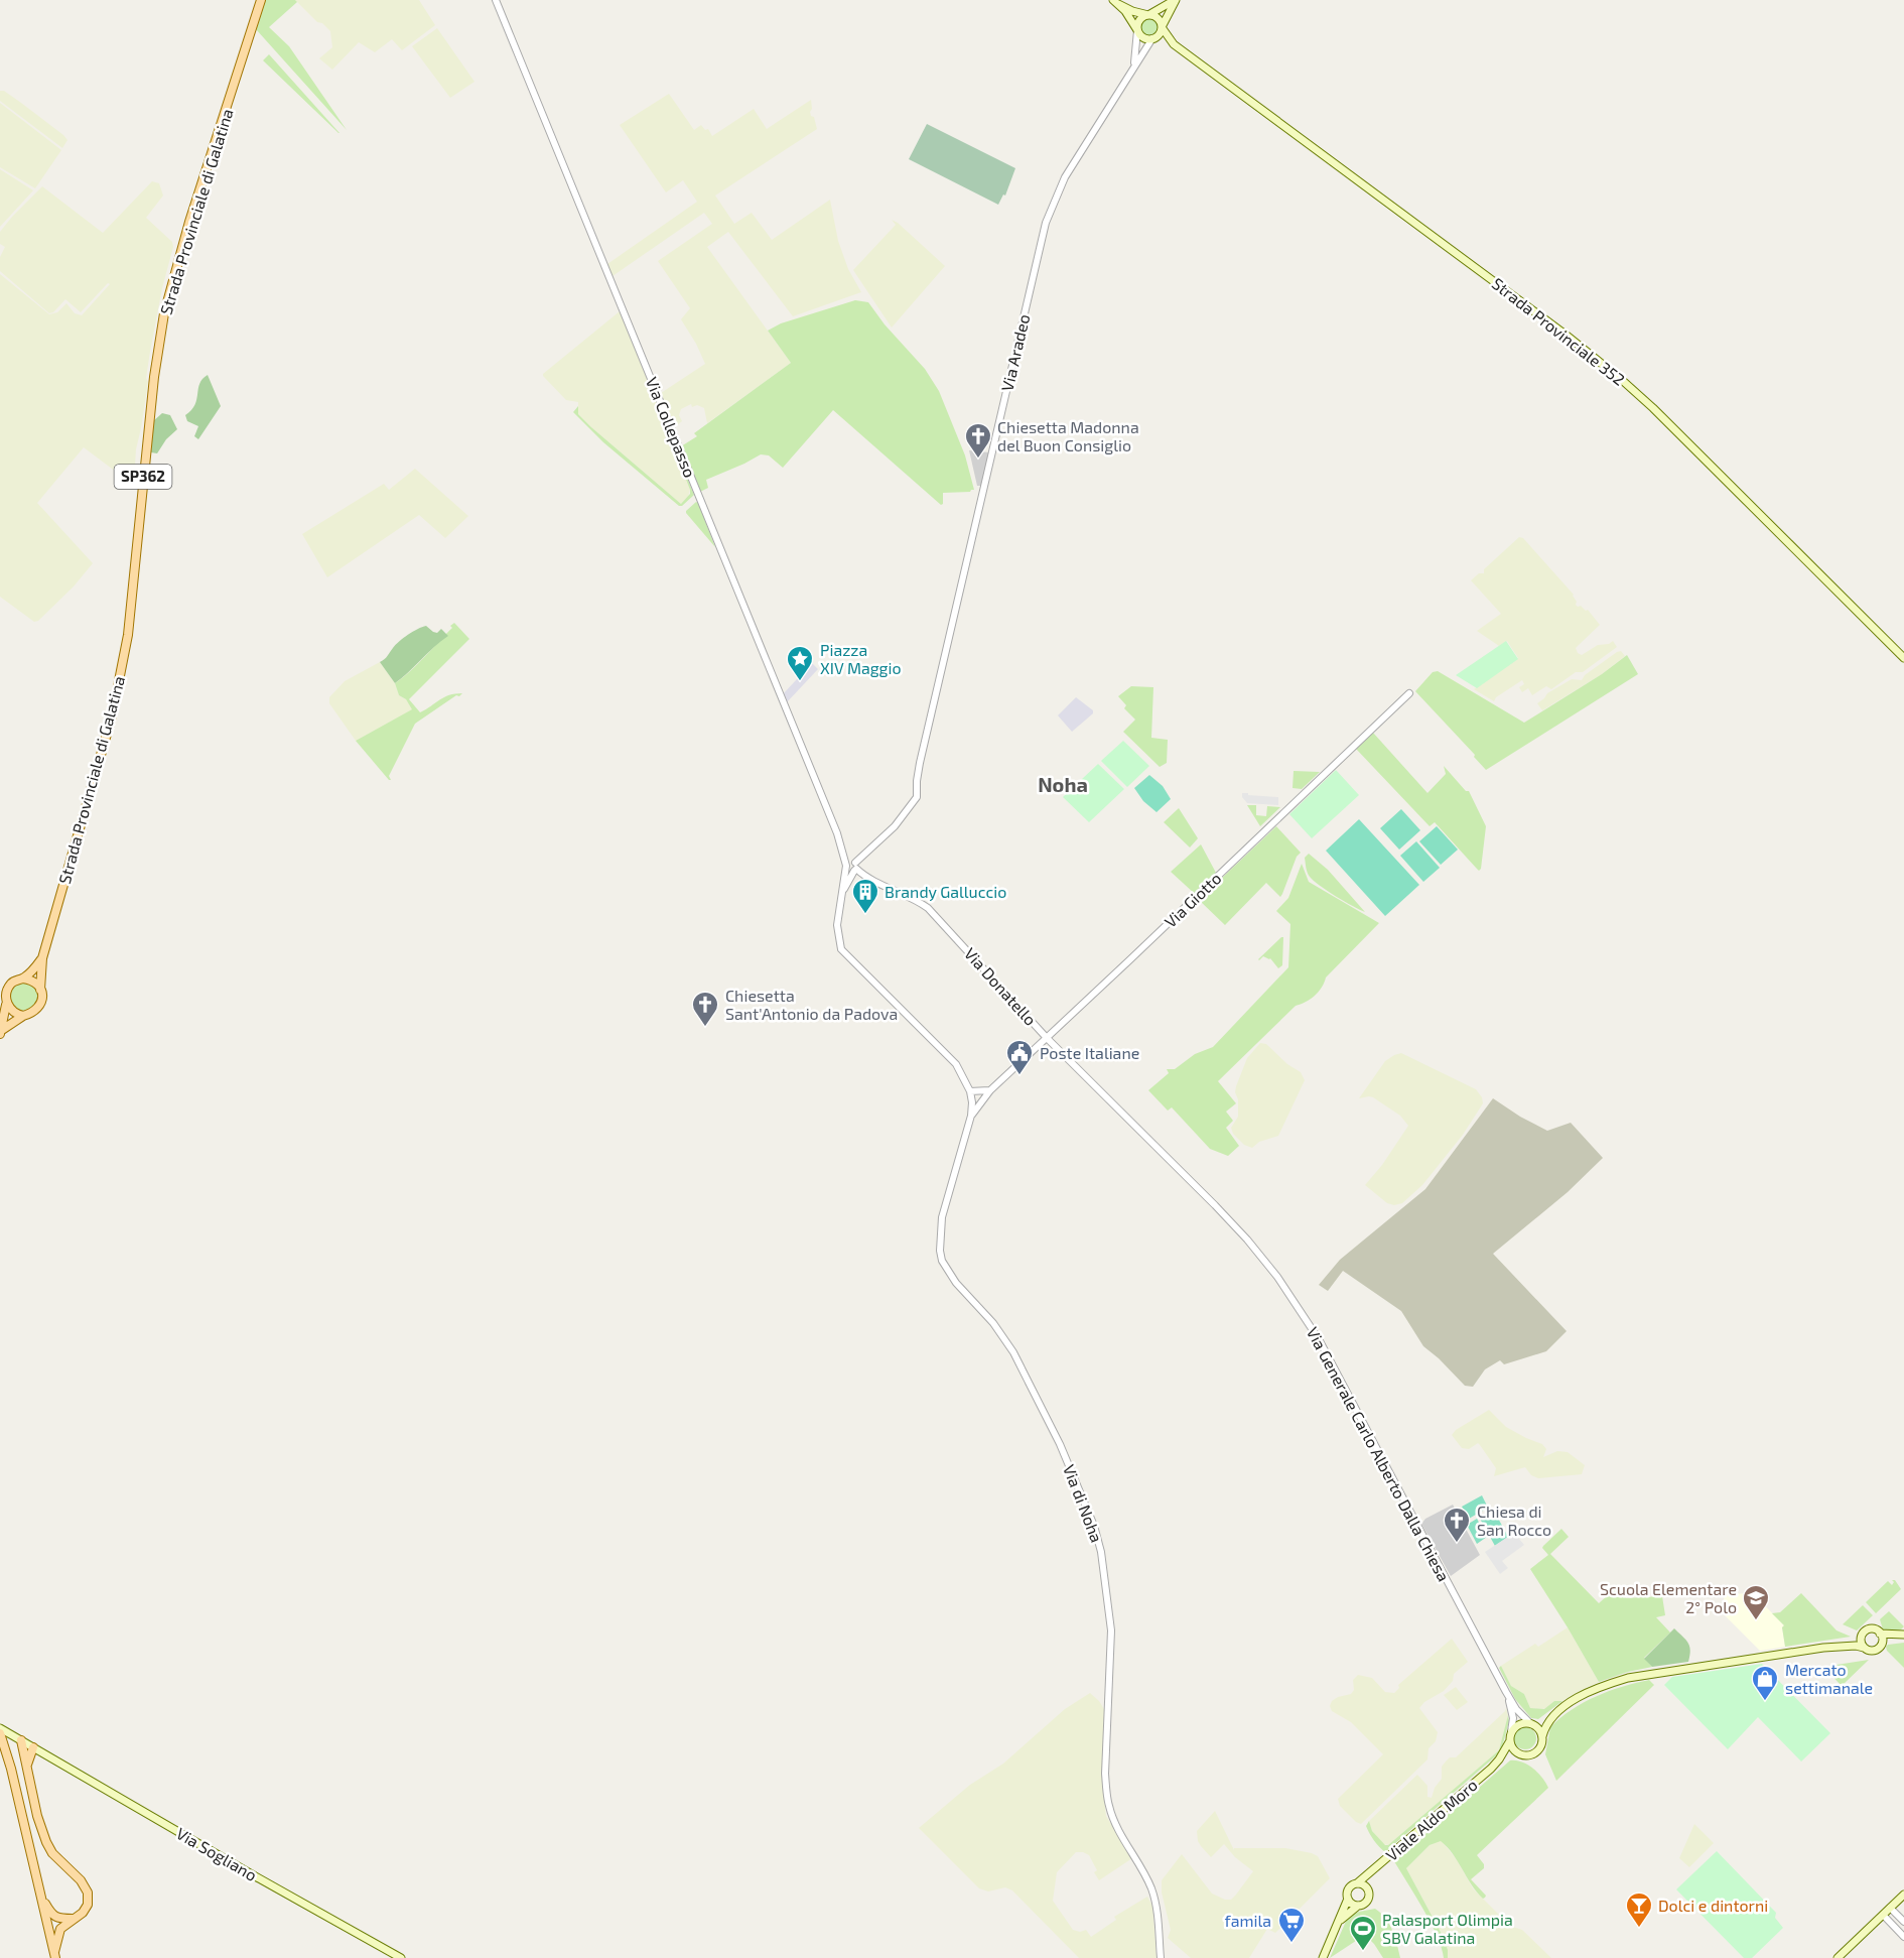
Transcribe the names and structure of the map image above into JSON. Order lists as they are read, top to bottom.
{
  "streets": {
    "main road": [
      "Strada Provinciale di Galatina",
      "Strada Provinciale 352",
      "SP362",
      "Viale Aldo Moro",
      "Via Sogliano"
    ],
    "street": [
      "Via Aradeo",
      "Via Collepasso",
      "Via Giotto",
      "Via Donatello",
      "Via Generale Carlo Alberto Dalla Chiesa",
      "Via di Noha"
    ]
  },
  "crossings": [
    ["Strada Provinciale 352", "Via Aradeo"],
    ["Via Aradeo", "Via Collepasso"],
    ["Via Aradeo", "Via Donatello"],
    ["Via Collepasso", "Via Donatello"],
    ["Via Giotto", "Via Donatello"],
    ["Via Giotto", "Via di Noha"],
    ["Via Donatello", "Via Generale Carlo Alberto Dalla Chiesa"]
  ],
  "districts": ["Noha"],
  "places": {
    "church": ["Chiesetta Madonna del Buon Consiglio", "Chiesetta Sant'Antonio da Padova", "Chiesa di San Rocco"],
    "place": ["Piazza XIV Maggio"],
    "building": ["Brandy Galluccio"],
    "public building": ["Poste Italiane"],
    "school or university": ["Scuola Elementare 2° Polo"],
    "shop": ["Mercato settimanale"],
    "bar": ["Dolci e dintorni"],
    "supermarket": ["famila"],
    "sports": ["Palasport Olimpia SBV Galatina"]
  }
}
